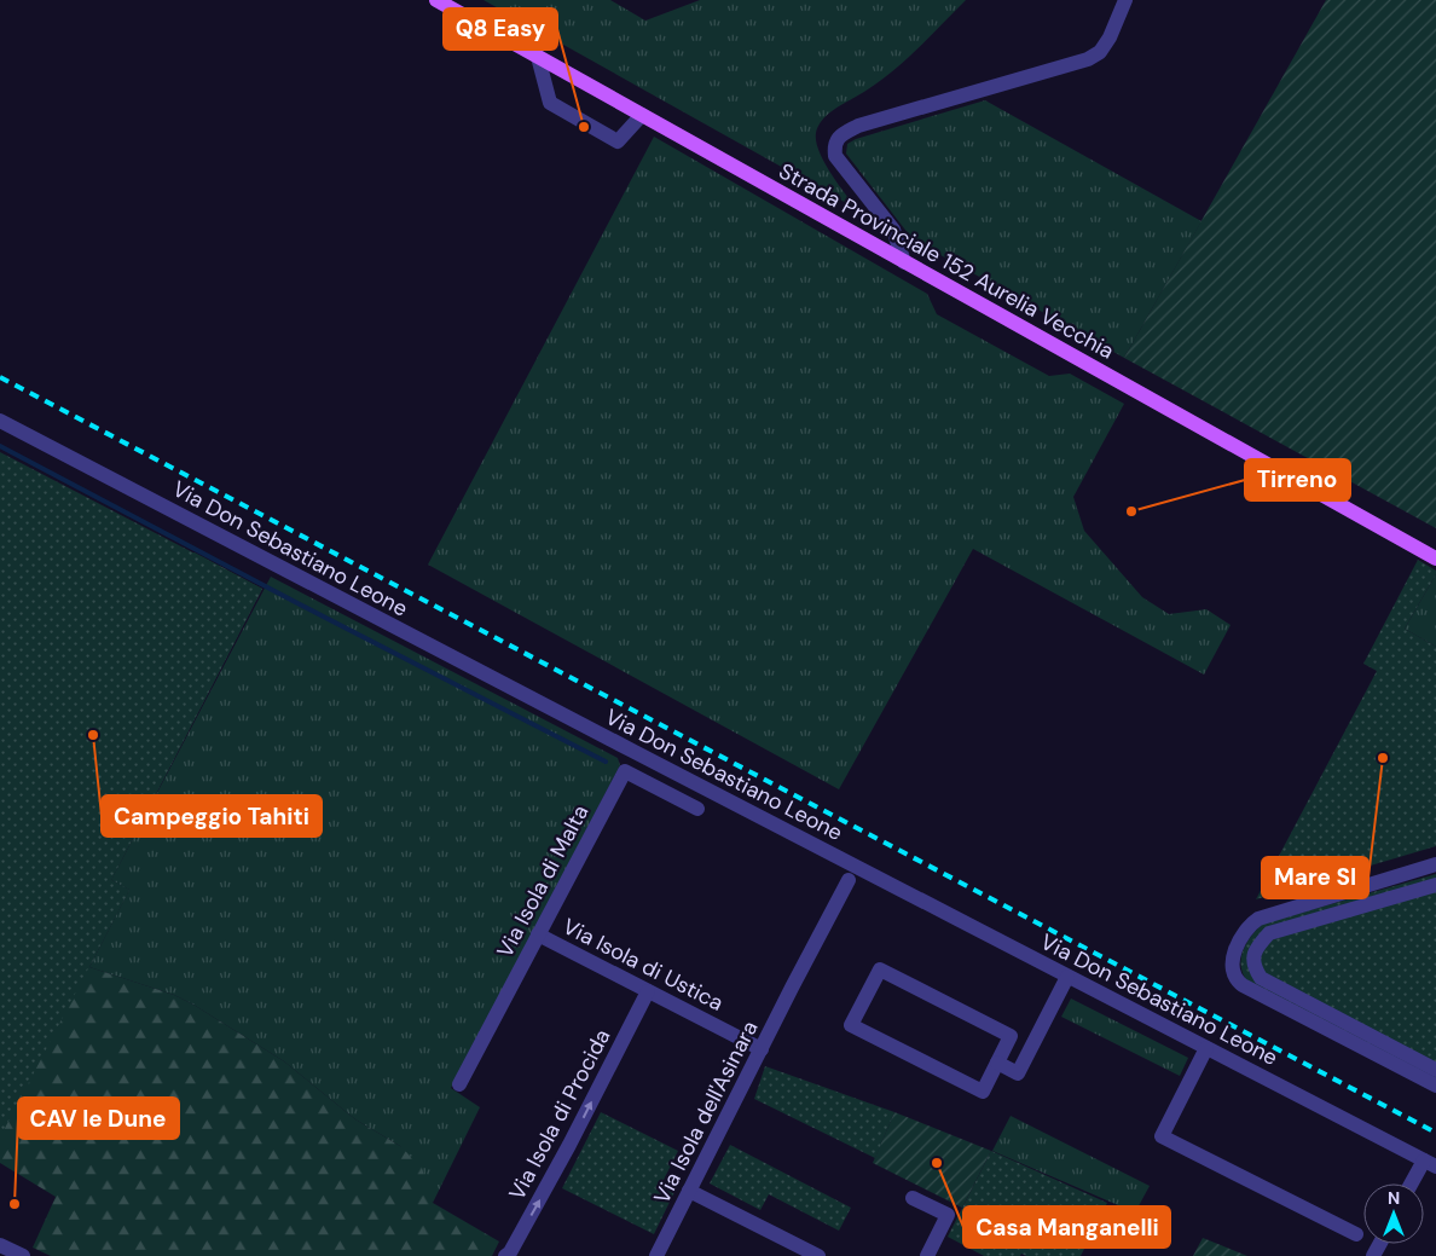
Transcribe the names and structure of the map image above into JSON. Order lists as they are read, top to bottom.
{
  "streets": {
    "main road": ["Strada Provinciale 152 Aurelia Vecchia"],
    "street": [
      "Via Don Sebastiano Leone",
      "Via Isola di Malta",
      "Via Isola di Ustica",
      "Via Isola dell'Asinara",
      "Via Isola di Procida"
    ]
  },
  "crossings": [
    ["Via Isola di Malta", "Via Isola di Ustica"],
    ["Via Isola di Ustica", "Via Isola dell'Asinara"],
    ["Via Isola di Ustica", "Via Isola di Procida"]
  ],
  "one_way": ["Via Isola di Procida"],
  "places": [
    "Q8 Easy",
    "Tirreno",
    "Campeggio Tahiti",
    "Mare SI",
    "Casa Manganelli",
    "CAV le Dune"
  ],
  "north": "top"
}
